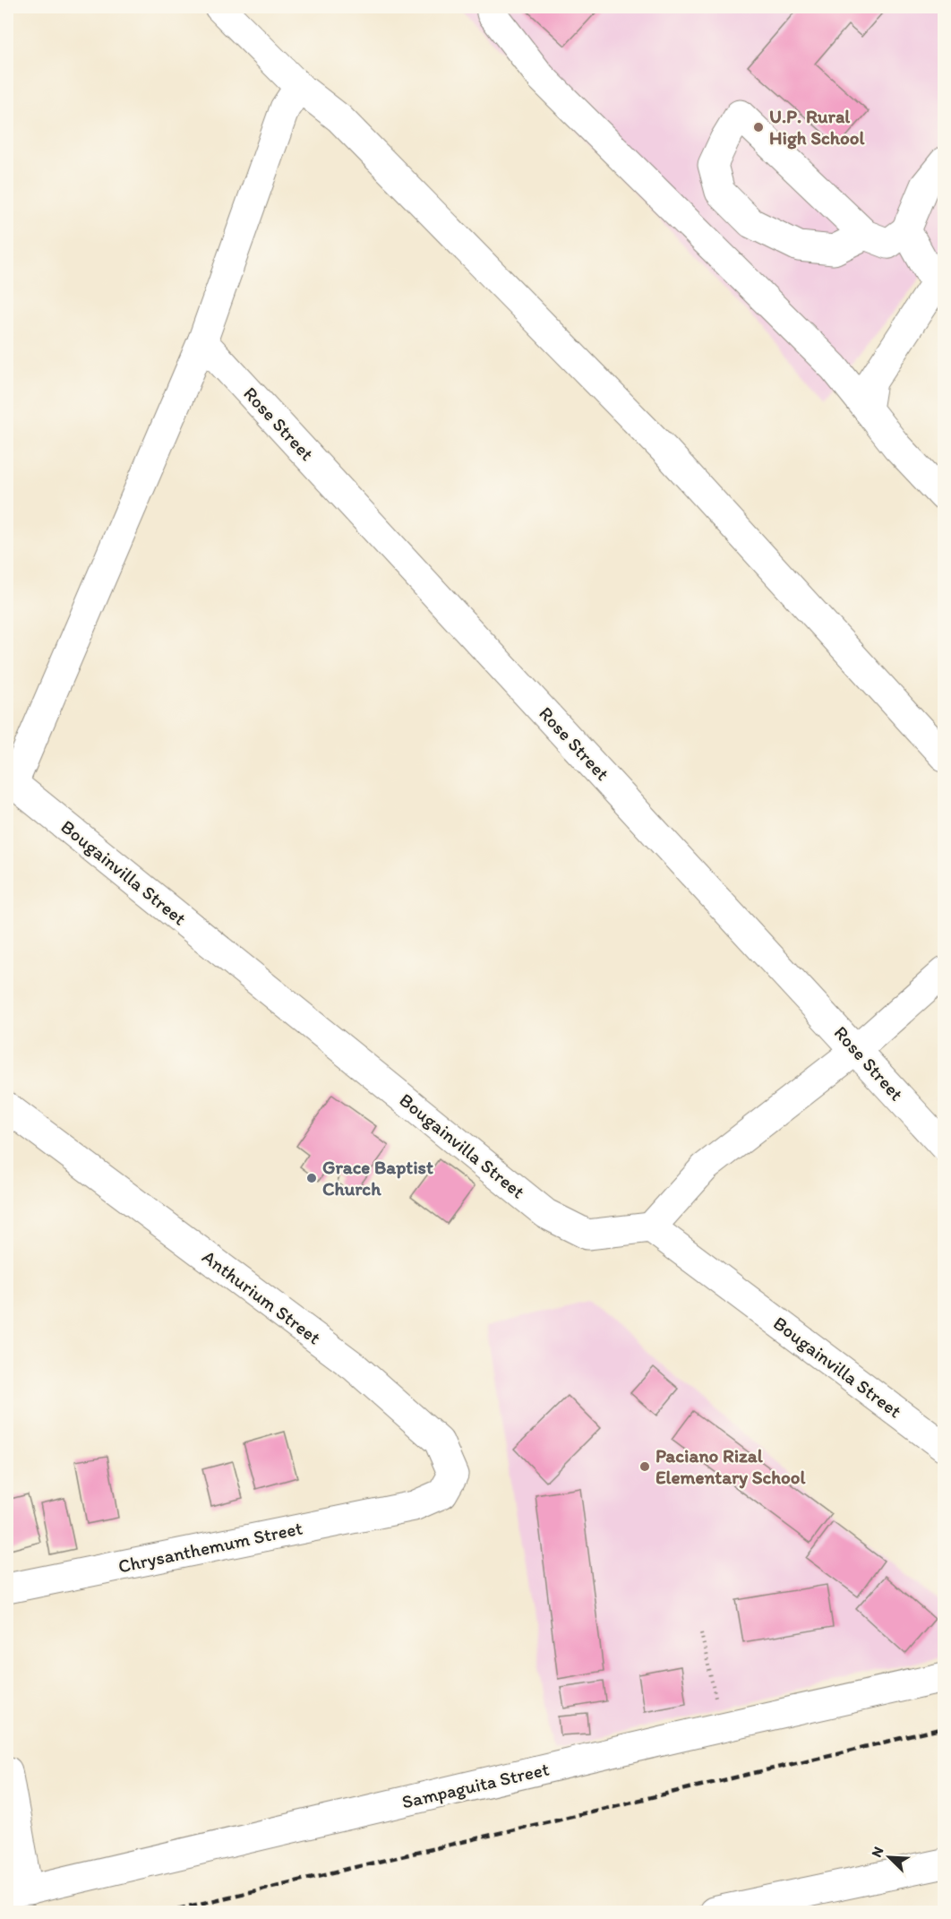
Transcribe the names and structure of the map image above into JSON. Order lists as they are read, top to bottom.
{
  "streets": {
    "street": [
      "Rose Street",
      "Bougainvilla Street",
      "Anthurium Street",
      "Chrysanthemum Street",
      "Sampaguita Street"
    ]
  },
  "crossings": [
    ["Anthurium Street", "Chrysanthemum Street"]
  ],
  "places": ["U.P. Rural High School", "Grace Baptist Church", "Paciano Rizal Elementary School"],
  "north": "top left"
}
